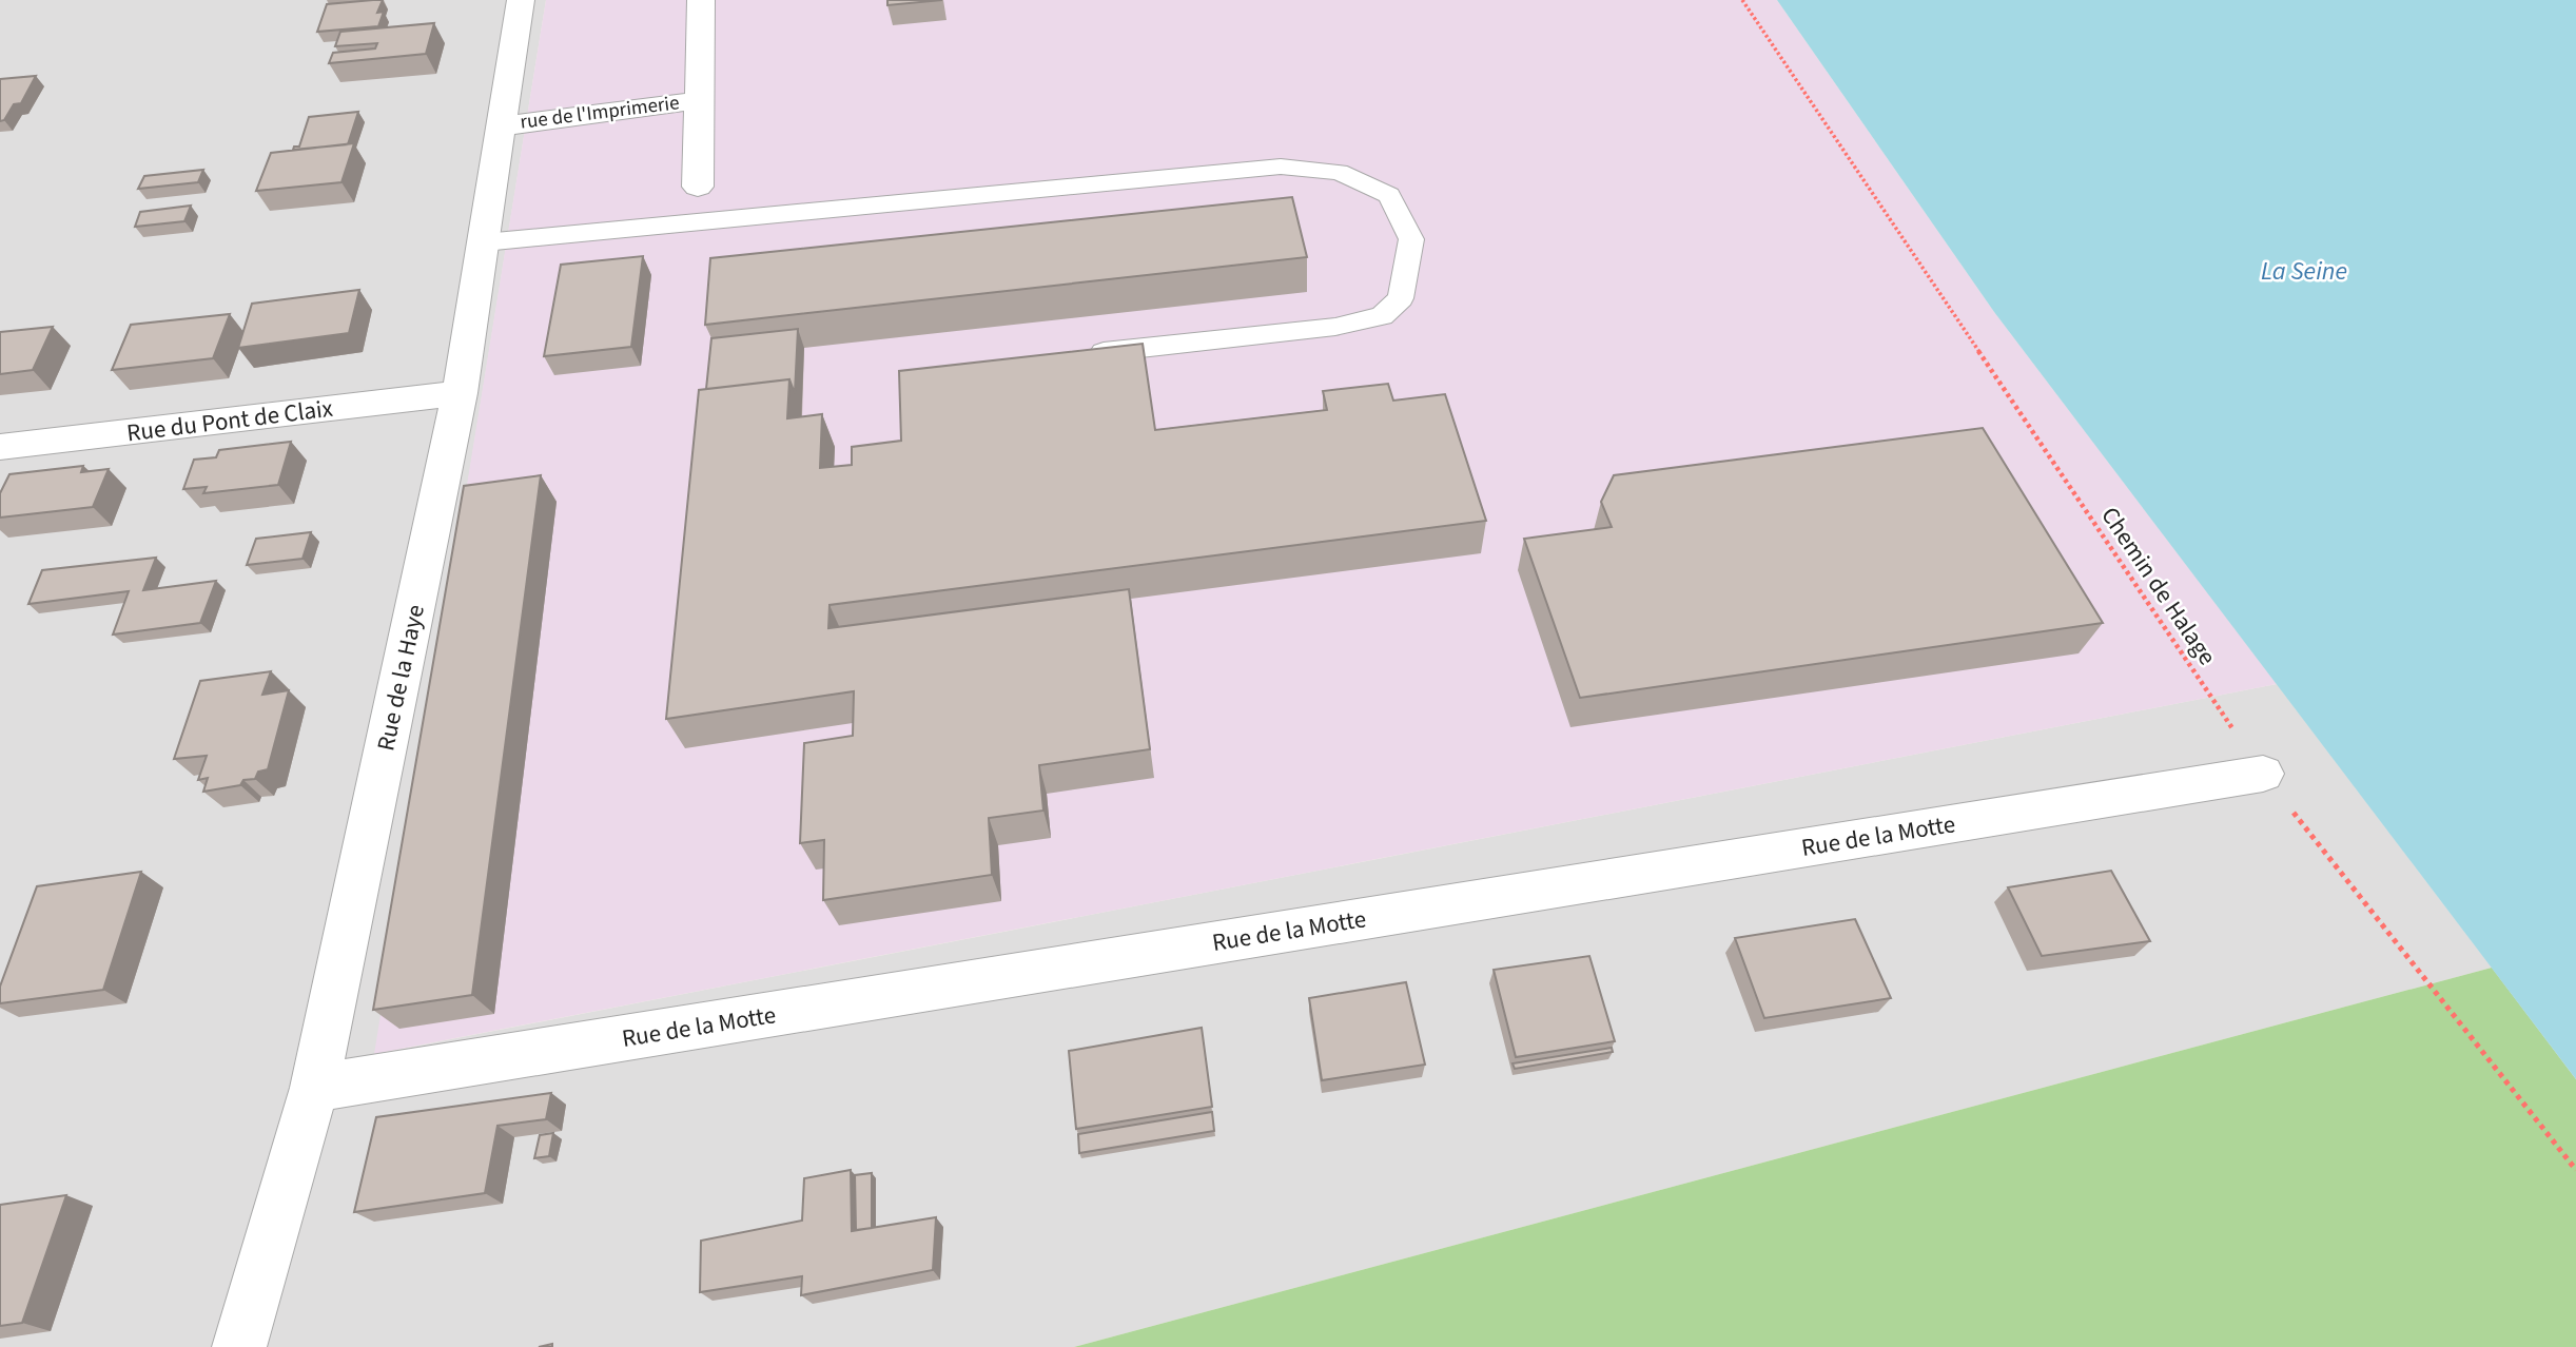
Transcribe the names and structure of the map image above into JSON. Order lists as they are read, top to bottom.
{
  "streets": {
    "street": [
      "rue de l'Imprimerie",
      "Rue du Pont de Claix",
      "Rue de la Haye",
      "Rue de la Motte"
    ],
    "path": ["Chemin de Halage"]
  },
  "crossings": [
    ["rue de l'Imprimerie", "Rue de la Haye"],
    ["Rue du Pont de Claix", "Rue de la Haye"],
    ["Chemin de Halage", "Rue de la Motte"],
    ["Rue de la Haye", "Rue de la Motte"]
  ],
  "water": ["La Seine"]
}
